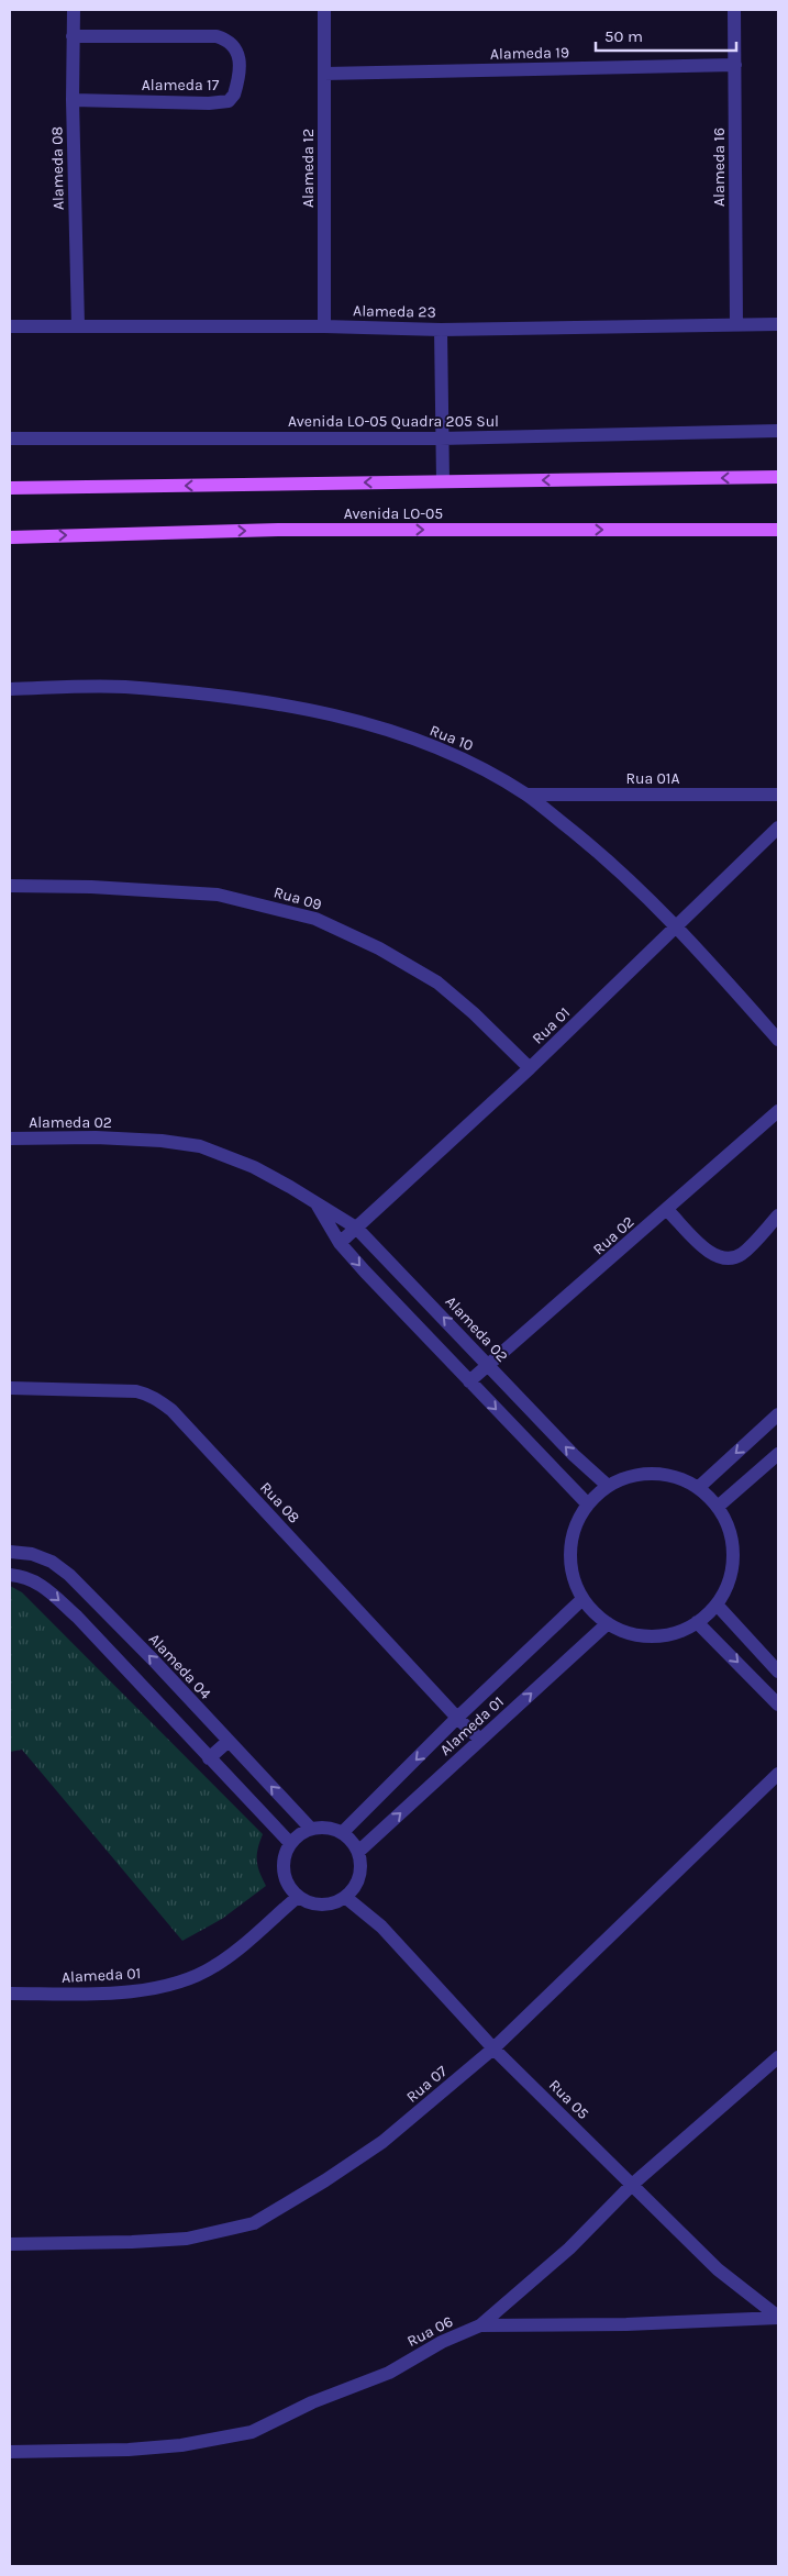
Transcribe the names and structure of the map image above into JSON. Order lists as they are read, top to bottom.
{
  "streets": {
    "main road": ["Avenida LO-05"],
    "street": [
      "Alameda 19",
      "Alameda 17",
      "Alameda 16",
      "Alameda 08",
      "Alameda 12",
      "Alameda 23",
      "Avenida LO-05 Quadra 205 Sul",
      "Rua 10",
      "Rua 01A",
      "Rua 09",
      "Rua 01",
      "Alameda 02",
      "Rua 02",
      "Rua 08",
      "Alameda 04",
      "Alameda 01",
      "Rua 07",
      "Rua 05",
      "Rua 06"
    ]
  },
  "crossings": [
    ["Alameda 19", "Alameda 16"],
    ["Alameda 19", "Alameda 12"],
    ["Alameda 17", "Alameda 08"],
    ["Alameda 16", "Alameda 23"],
    ["Alameda 08", "Alameda 23"],
    ["Alameda 12", "Alameda 23"],
    ["Rua 10", "Rua 01A"],
    ["Rua 10", "Rua 01"],
    ["Rua 09", "Rua 01"],
    ["Rua 01", "Alameda 02"],
    ["Alameda 02", "Rua 02"],
    ["Alameda 02", "Alameda 01"],
    ["Rua 08", "Alameda 01"],
    ["Alameda 04", "Alameda 01"],
    ["Alameda 04", "Rua 05"],
    ["Alameda 01", "Rua 05"],
    ["Rua 07", "Rua 05"],
    ["Rua 05", "Rua 06"]
  ],
  "scale_bar": "50 m"
}
